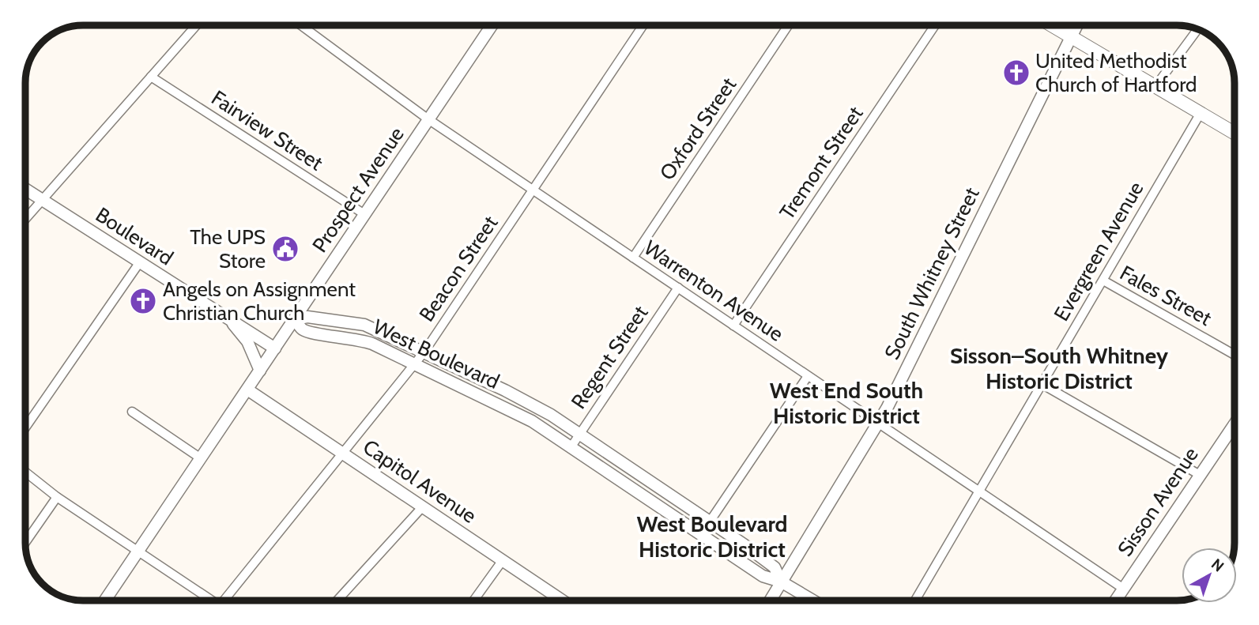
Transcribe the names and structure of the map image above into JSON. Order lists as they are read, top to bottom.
{
  "streets": {
    "main road": [
      "Prospect Avenue",
      "Boulevard",
      "South Whitney Street",
      "West Boulevard",
      "Capitol Avenue",
      "Sisson Avenue"
    ],
    "street": [
      "Oxford Street",
      "Fairview Street",
      "Tremont Street",
      "Evergreen Avenue",
      "Beacon Street",
      "Warrenton Avenue",
      "Fales Street",
      "Regent Street"
    ]
  },
  "crossings": [
    ["Oxford Street", "Warrenton Avenue"],
    ["Fairview Street", "Prospect Avenue"],
    ["Tremont Street", "Warrenton Avenue"],
    ["Prospect Avenue", "Boulevard"],
    ["Prospect Avenue", "Warrenton Avenue"],
    ["Prospect Avenue", "West Boulevard"],
    ["Prospect Avenue", "Capitol Avenue"],
    ["Evergreen Avenue", "Warrenton Avenue"],
    ["Evergreen Avenue", "Fales Street"],
    ["Beacon Street", "Warrenton Avenue"],
    ["Beacon Street", "West Boulevard"],
    ["Beacon Street", "Capitol Avenue"],
    ["South Whitney Street", "Warrenton Avenue"],
    ["South Whitney Street", "West Boulevard"],
    ["Warrenton Avenue", "Regent Street"],
    ["Warrenton Avenue", "Sisson Avenue"],
    ["West Boulevard", "Regent Street"]
  ],
  "districts": ["Sisson–South Whitney Historic District", "West End South Historic District", "West Boulevard Historic District"],
  "places": {
    "church": ["United Methodist Church of Hartford", "Angels on Assignment Christian Church"],
    "public building": ["The UPS Store"]
  },
  "north": "top right"
}
